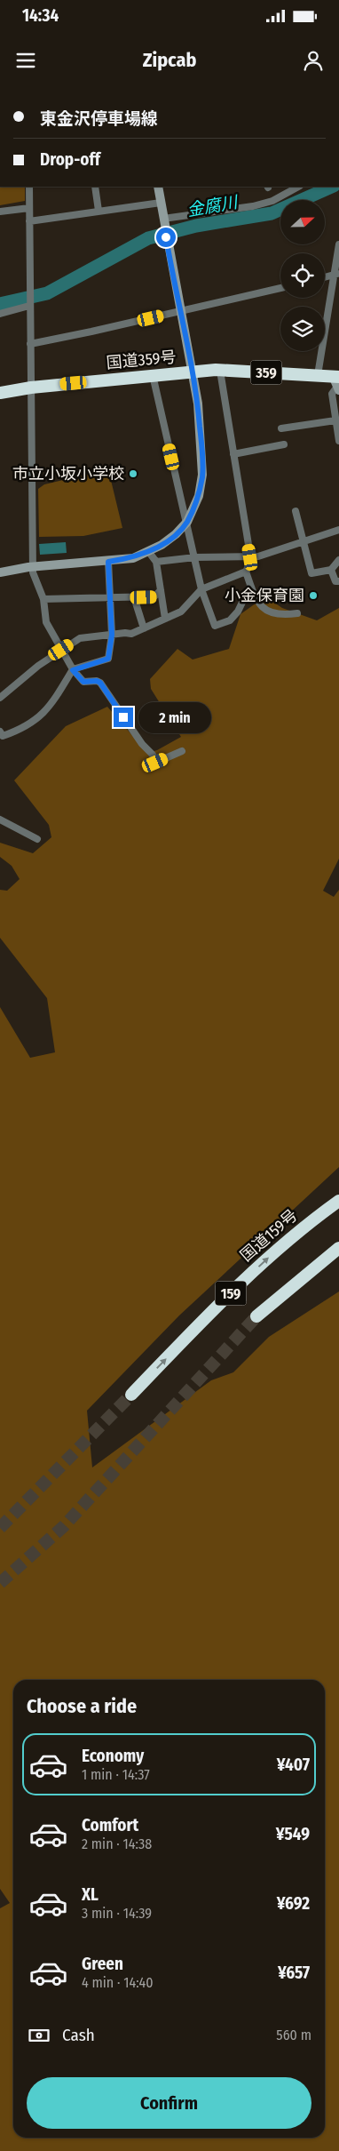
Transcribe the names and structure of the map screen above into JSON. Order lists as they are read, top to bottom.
{
  "streets": {
    "highway": [
      "国道359号",
      "359",
      "国道159号",
      "159"
    ]
  },
  "water": ["金腐川"],
  "places": ["市立小坂小学校", "小金保育園"],
  "north": "right",
  "page": {
    "status": "14:34",
    "header": "Zipcab",
    "banner": ["東金沢停車場線", "Drop-off"],
    "bubble": "2 min",
    "heading": "Choose a ride",
    "list": [
      {
        "name": "Economy",
        "note": "1 min · 14:37",
        "value": "¥407"
      },
      {
        "name": "Comfort",
        "note": "2 min · 14:38",
        "value": "¥549"
      },
      {
        "name": "XL",
        "note": "3 min · 14:39",
        "value": "¥692"
      },
      {
        "name": "Green",
        "note": "4 min · 14:40",
        "value": "¥657"
      }
    ],
    "pay": ["Cash", "560 m"],
    "buttons": "Confirm"
  }
}
